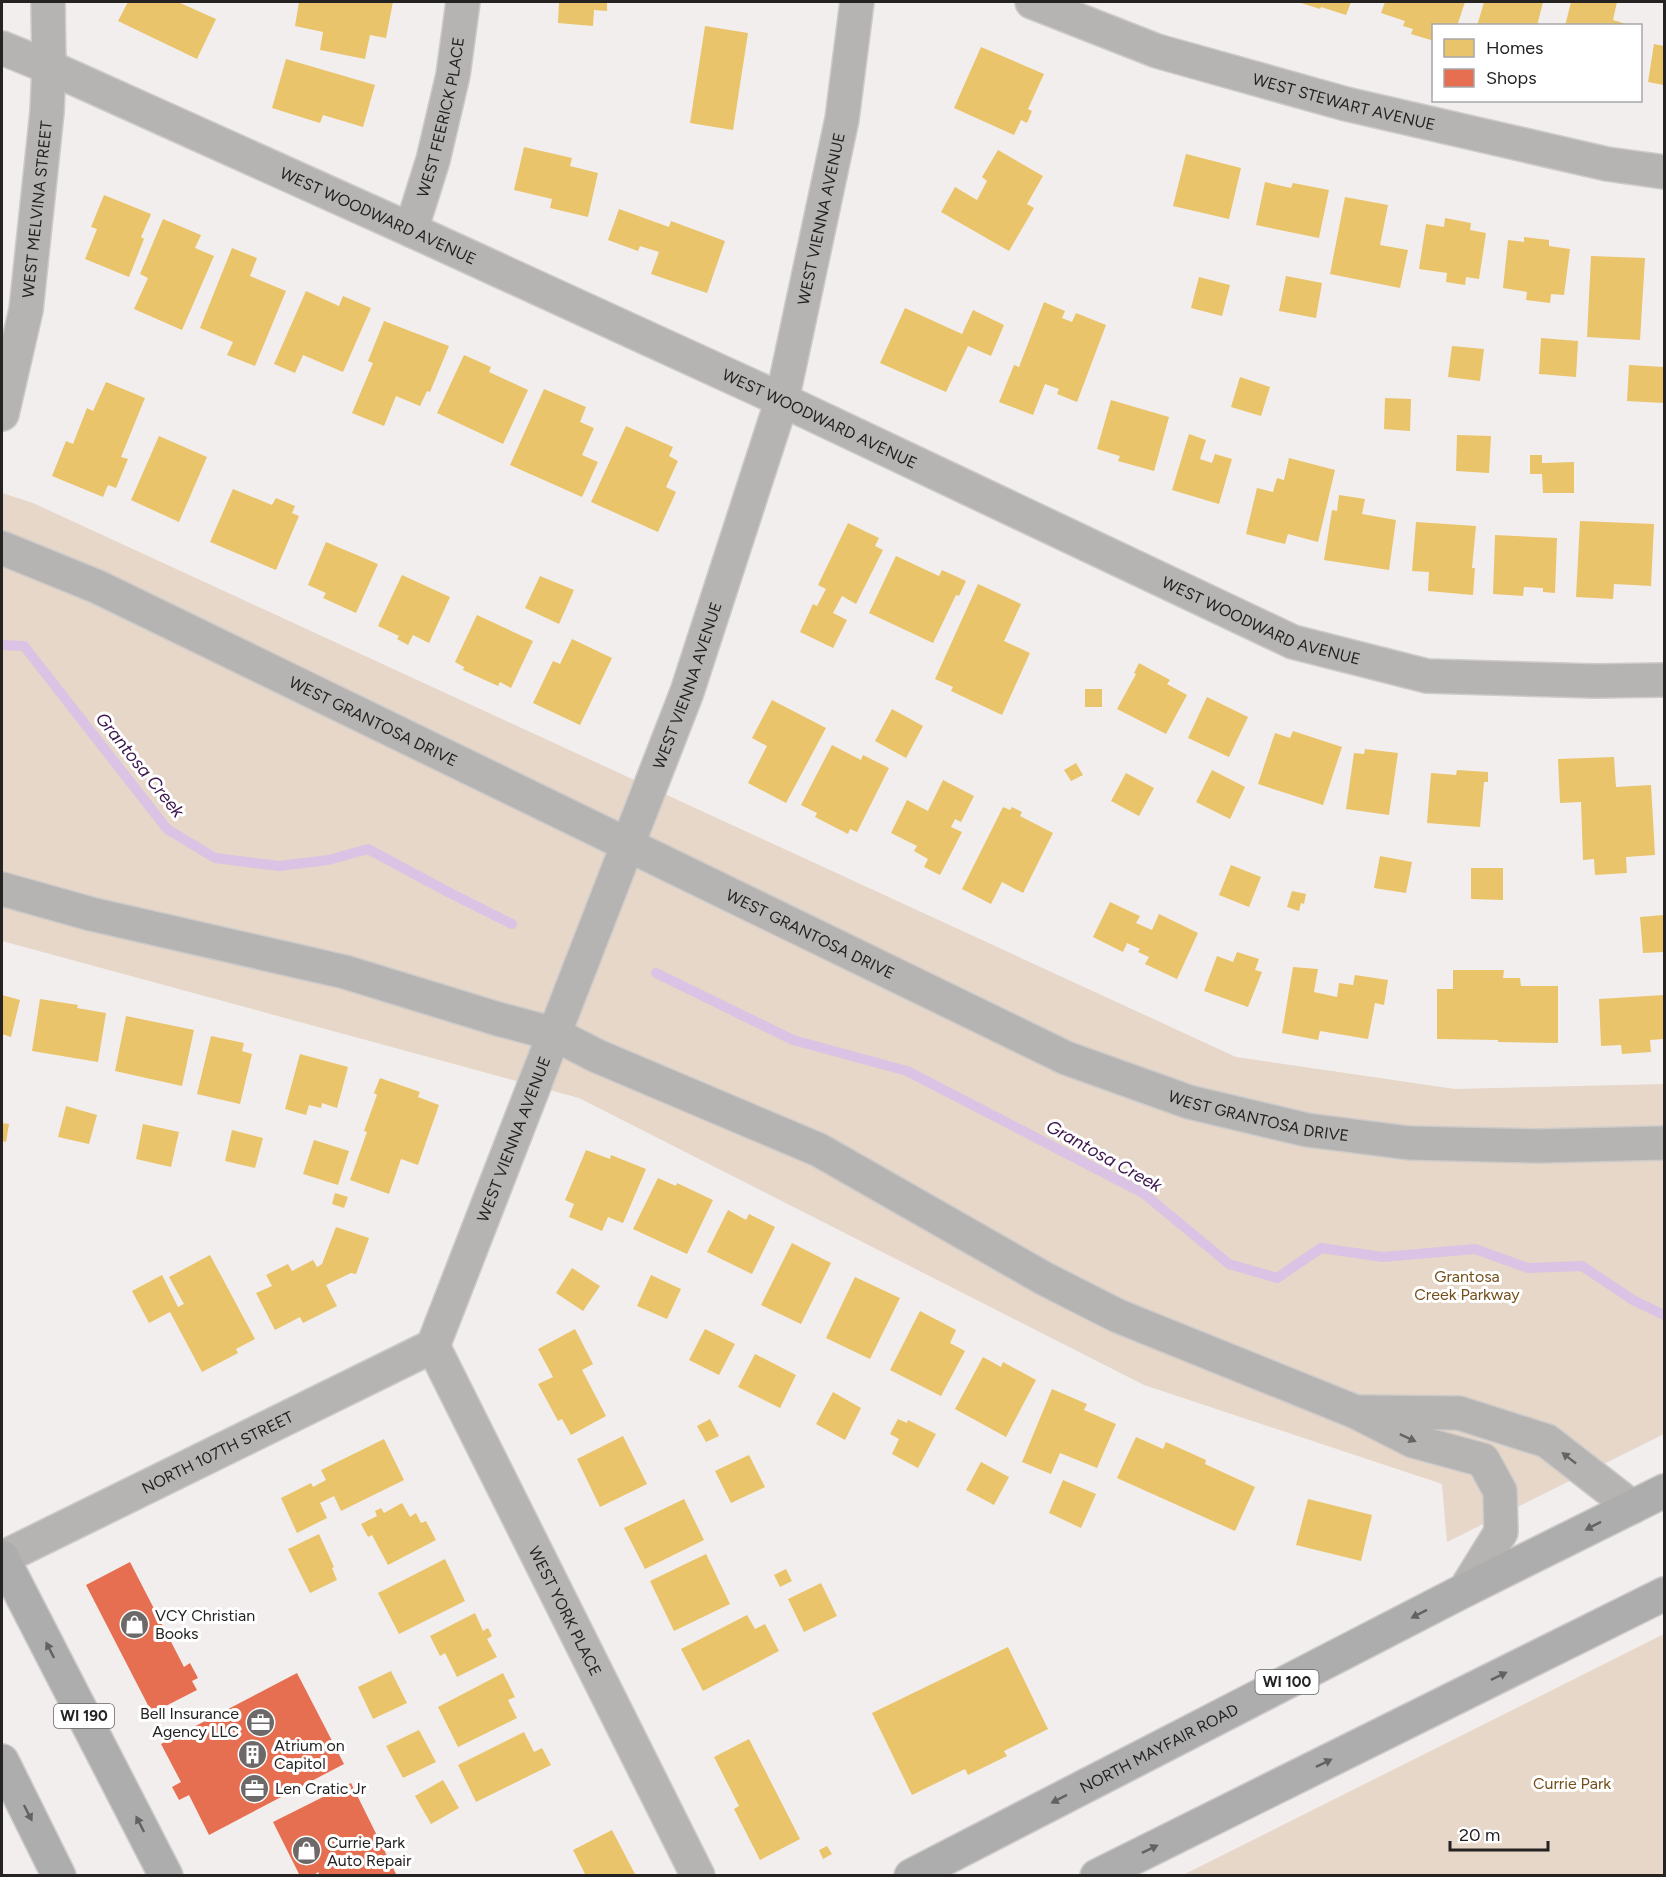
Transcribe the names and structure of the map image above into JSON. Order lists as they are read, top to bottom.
{
  "streets": {
    "main road": ["WI 100", "WI 190", "NORTH MAYFAIR ROAD"],
    "street": [
      "WEST STEWART AVENUE",
      "WEST FEERICK PLACE",
      "WEST MELVINA STREET",
      "WEST WOODWARD AVENUE",
      "WEST VIENNA AVENUE",
      "WEST GRANTOSA DRIVE",
      "NORTH 107TH STREET",
      "WEST YORK PLACE"
    ]
  },
  "crossings": [
    ["WEST FEERICK PLACE", "WEST WOODWARD AVENUE"],
    ["WEST MELVINA STREET", "WEST WOODWARD AVENUE"],
    ["WEST WOODWARD AVENUE", "WEST VIENNA AVENUE"],
    ["WEST VIENNA AVENUE", "WEST GRANTOSA DRIVE"],
    ["WEST VIENNA AVENUE", "NORTH 107TH STREET"],
    ["WEST VIENNA AVENUE", "WEST YORK PLACE"],
    ["NORTH 107TH STREET", "WEST YORK PLACE"],
    ["NORTH 107TH STREET", "WI 190"]
  ],
  "water": ["Grantosa Creek"],
  "parks": ["Grantosa Creek Parkway", "Currie Park"],
  "places": {
    "shop": ["VCY Christian Books", "Currie Park Auto Repair"],
    "office": ["Bell Insurance Agency LLC", "Len Cratic Jr"],
    "building": ["Atrium on Capitol"]
  },
  "legend": ["Homes", "Shops"],
  "scale_bar": "20 m"
}
